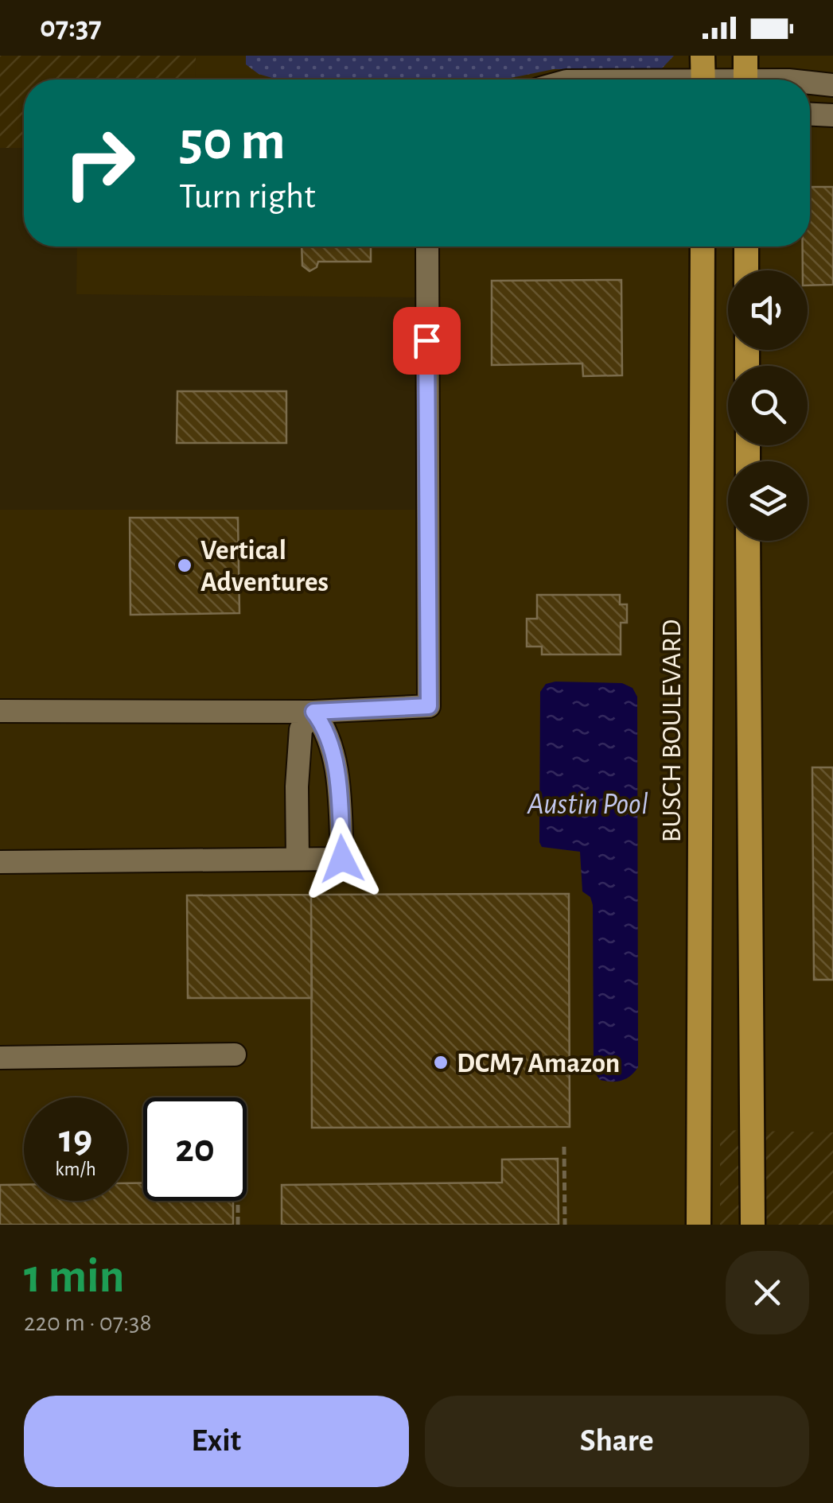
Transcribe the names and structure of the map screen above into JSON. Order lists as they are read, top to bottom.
{
  "streets": {
    "main road": ["BUSCH BOULEVARD"]
  },
  "water": ["Austin Pool"],
  "places": ["Vertical Adventures", "DCM7 Amazon"],
  "page": {
    "status": "07:37",
    "turn": ["50 m", "Turn right"],
    "speed": "19 km/h",
    "limit": "20",
    "heading": ["1 min", "220 m · 07:38"],
    "buttons": ["Exit", "Share"]
  }
}
